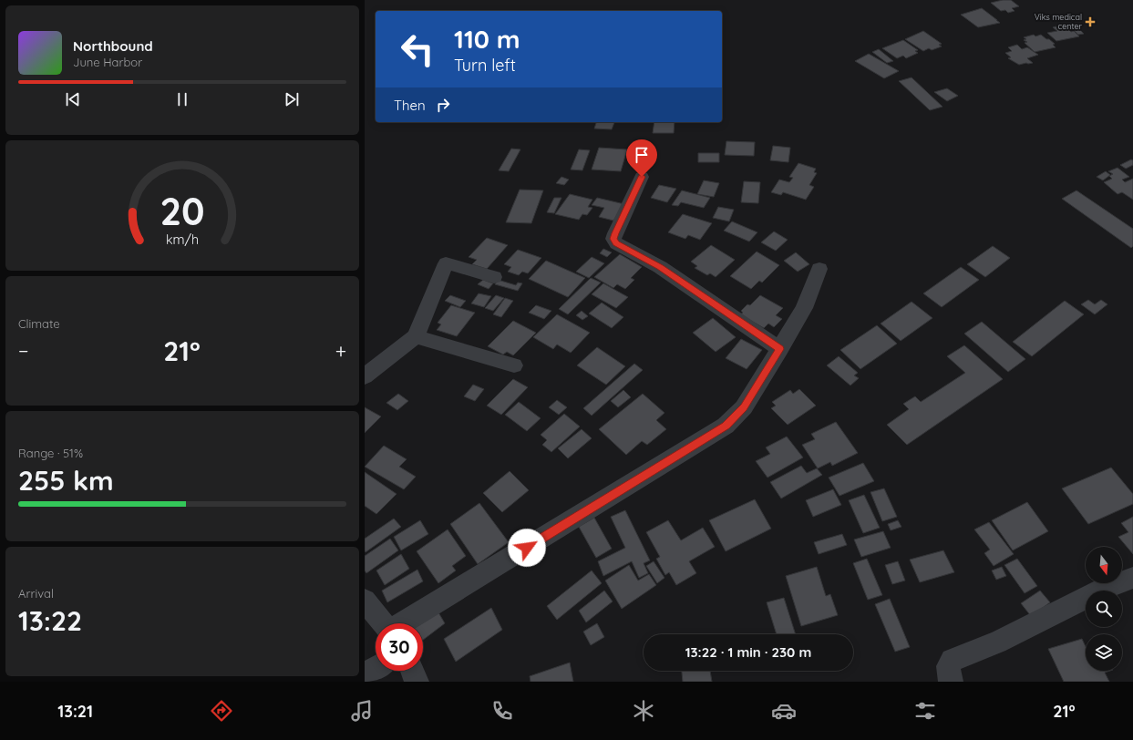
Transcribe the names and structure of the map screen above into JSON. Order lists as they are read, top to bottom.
{
  "places": {
    "health": ["Viks medical center"]
  },
  "north": "bottom",
  "page": {
    "turn": ["110 m", "Turn left"],
    "song": ["Northbound", "June Harbor"],
    "then": "Then",
    "tile": [
      "Climate",
      ["Range · 51%", "255 km"],
      ["Arrival", "13:22"]
    ],
    "heat": ["−", "21°", "+"],
    "limit": "30",
    "trip": "13:22 · 1 min · 230 m",
    "tabs": ["13:21", "21°"],
    "gauge": ["20", "km/h"]
  }
}
